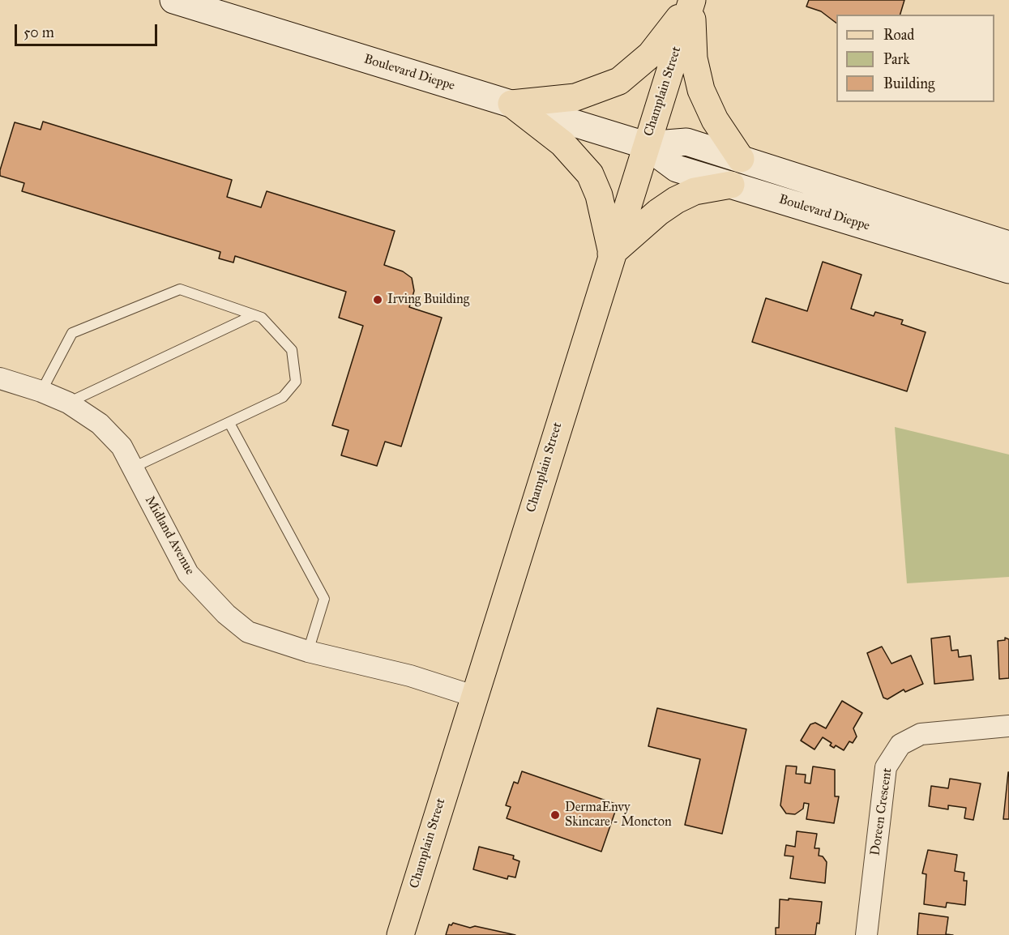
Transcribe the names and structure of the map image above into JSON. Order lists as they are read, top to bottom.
{
  "streets": {
    "main road": ["Boulevard Dieppe", "Champlain Street"],
    "street": ["Midland Avenue", "Doreen Crescent"]
  },
  "crossings": [
    ["Boulevard Dieppe", "Champlain Street"],
    ["Champlain Street", "Midland Avenue"]
  ],
  "places": ["Irving Building", "DermaEnvy Skincare - Moncton"],
  "legend": ["Road", "Park", "Building"],
  "scale_bar": "50 m"
}
